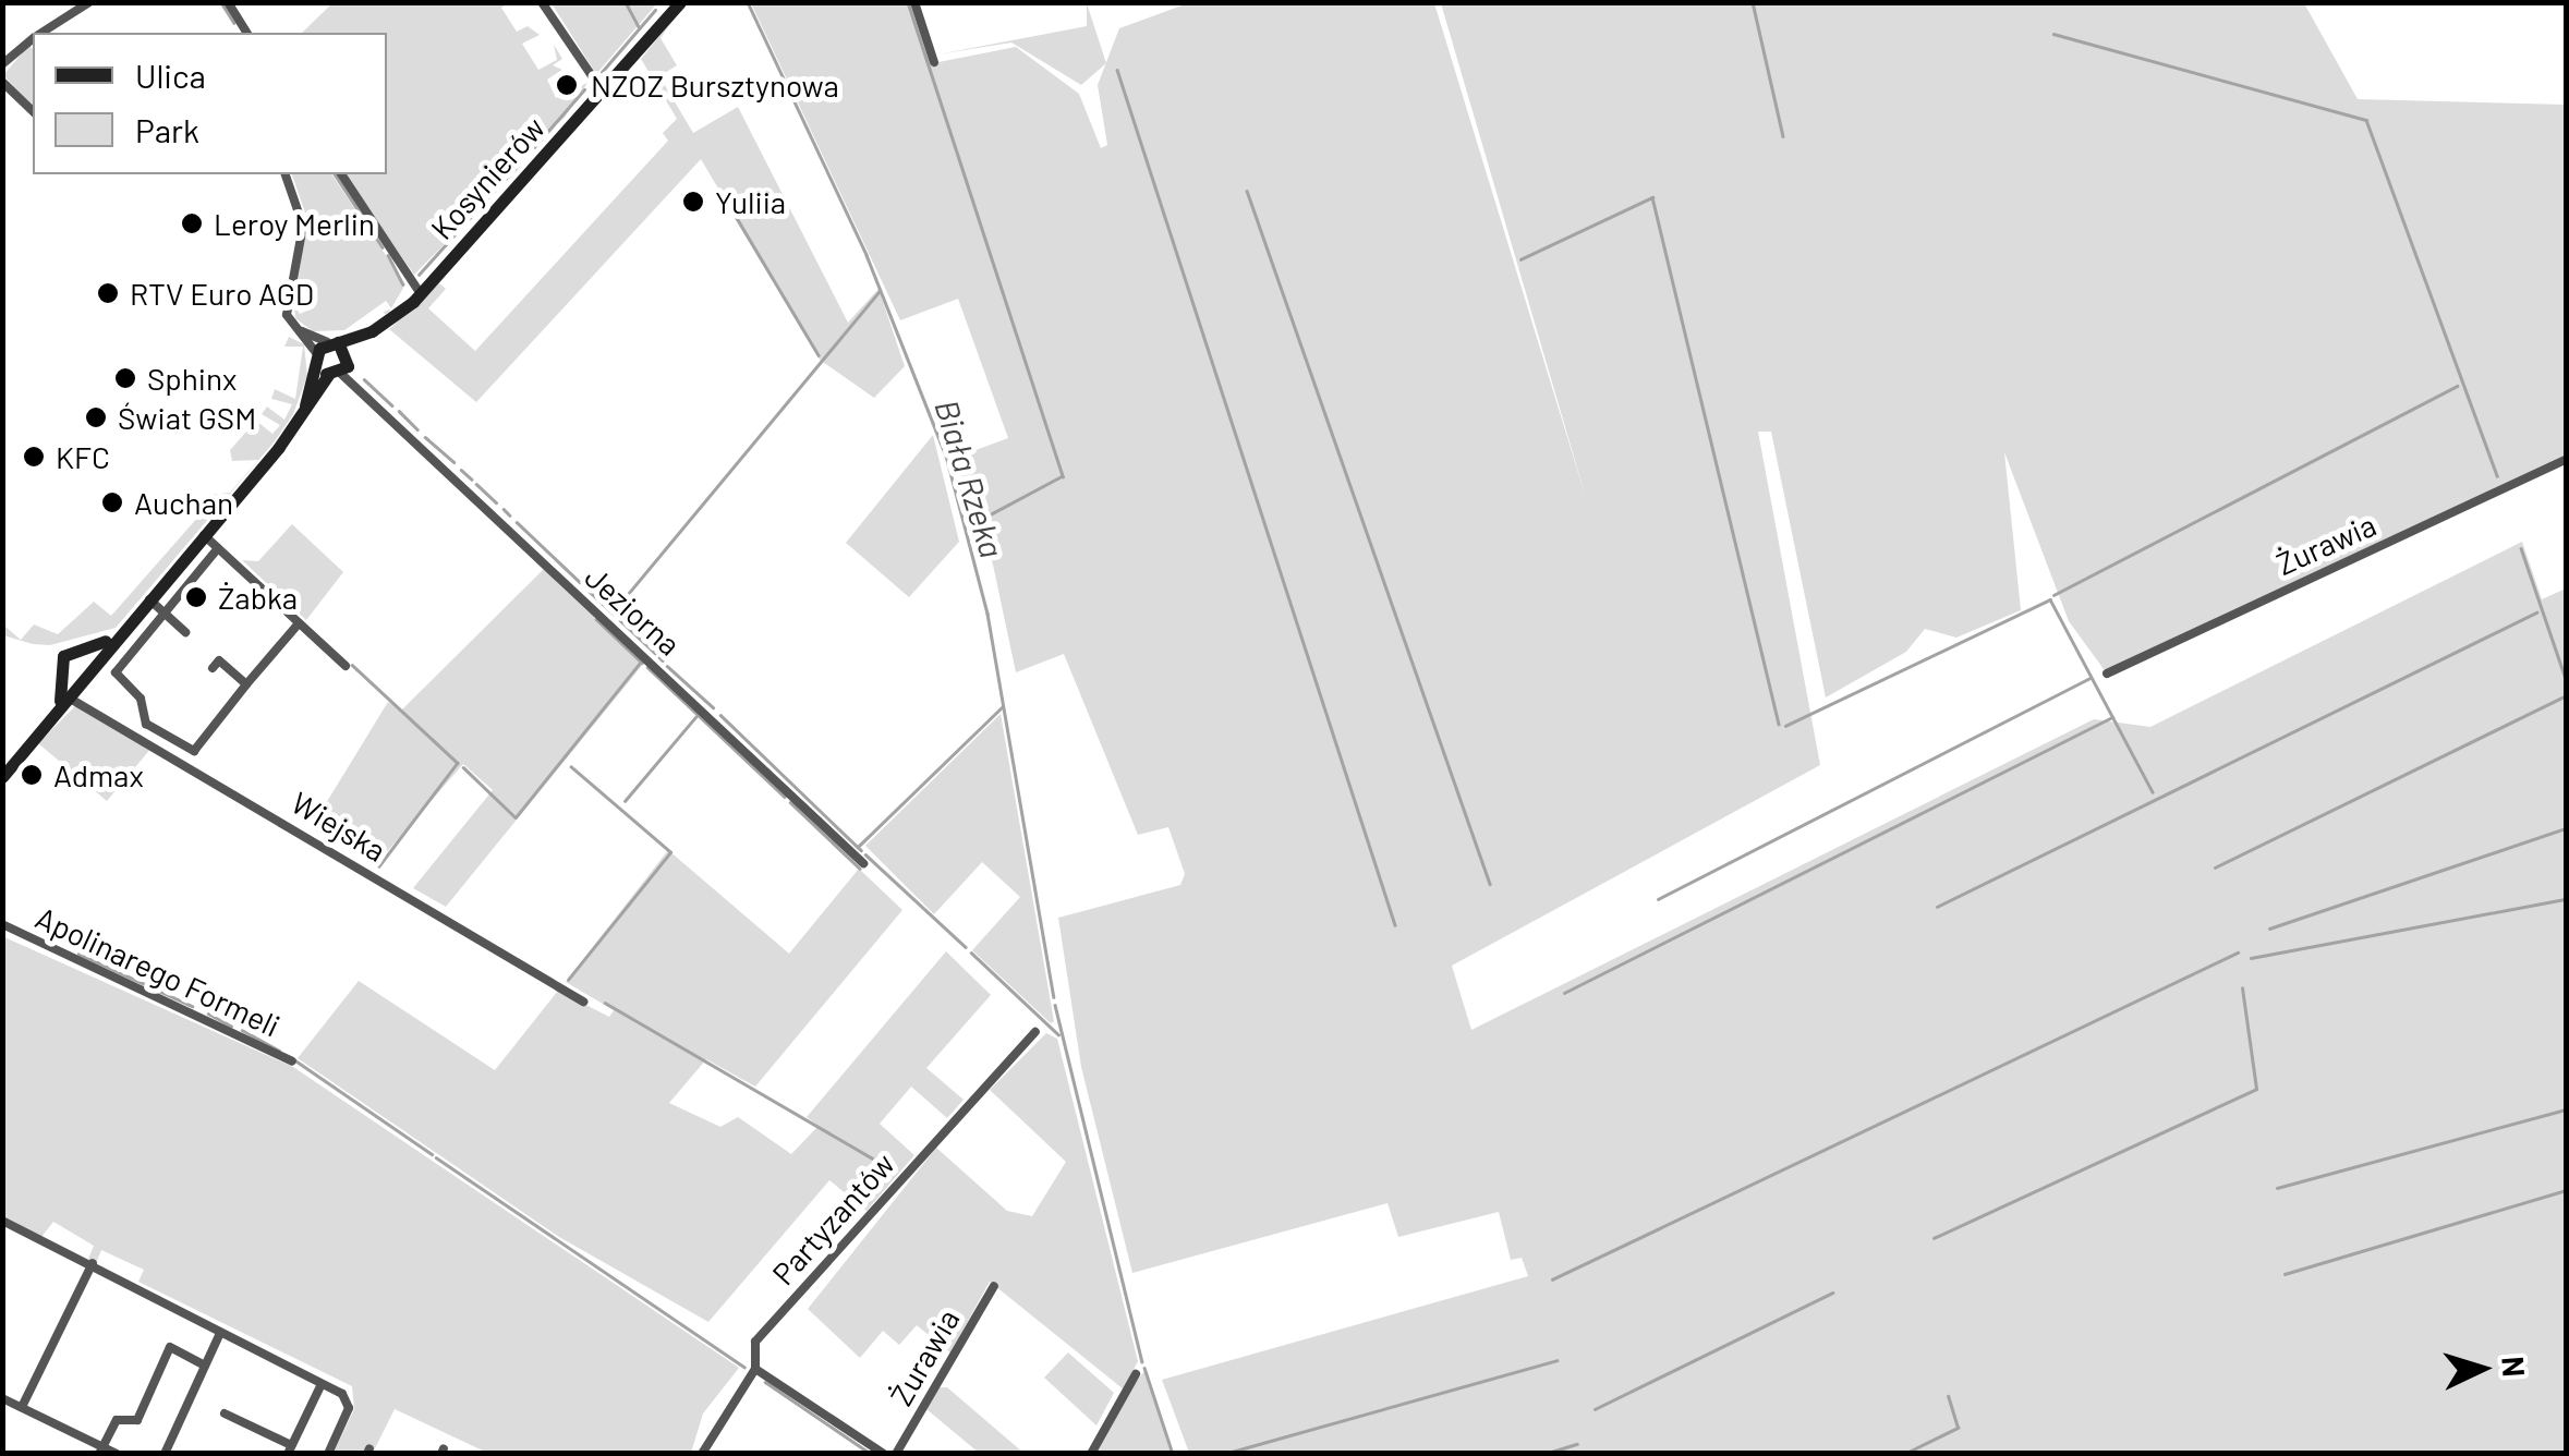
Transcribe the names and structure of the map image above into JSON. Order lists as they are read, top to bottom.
{
  "streets": {
    "main road": ["Kosynierów"],
    "street": [
      "Żurawia",
      "Jeziorna",
      "Wiejska",
      "Apolinarego Formeli",
      "Partyzantów"
    ]
  },
  "crossings": [
    ["Kosynierów", "Jeziorna"]
  ],
  "water": ["Biała Rzeka"],
  "places": [
    "NZOZ Bursztynowa",
    "Yuliia",
    "Leroy Merlin",
    "RTV Euro AGD",
    "Sphinx",
    "Świat GSM",
    "KFC",
    "Auchan",
    "Żabka",
    "Admax"
  ],
  "legend": ["Ulica", "Park"],
  "north": "right"
}
